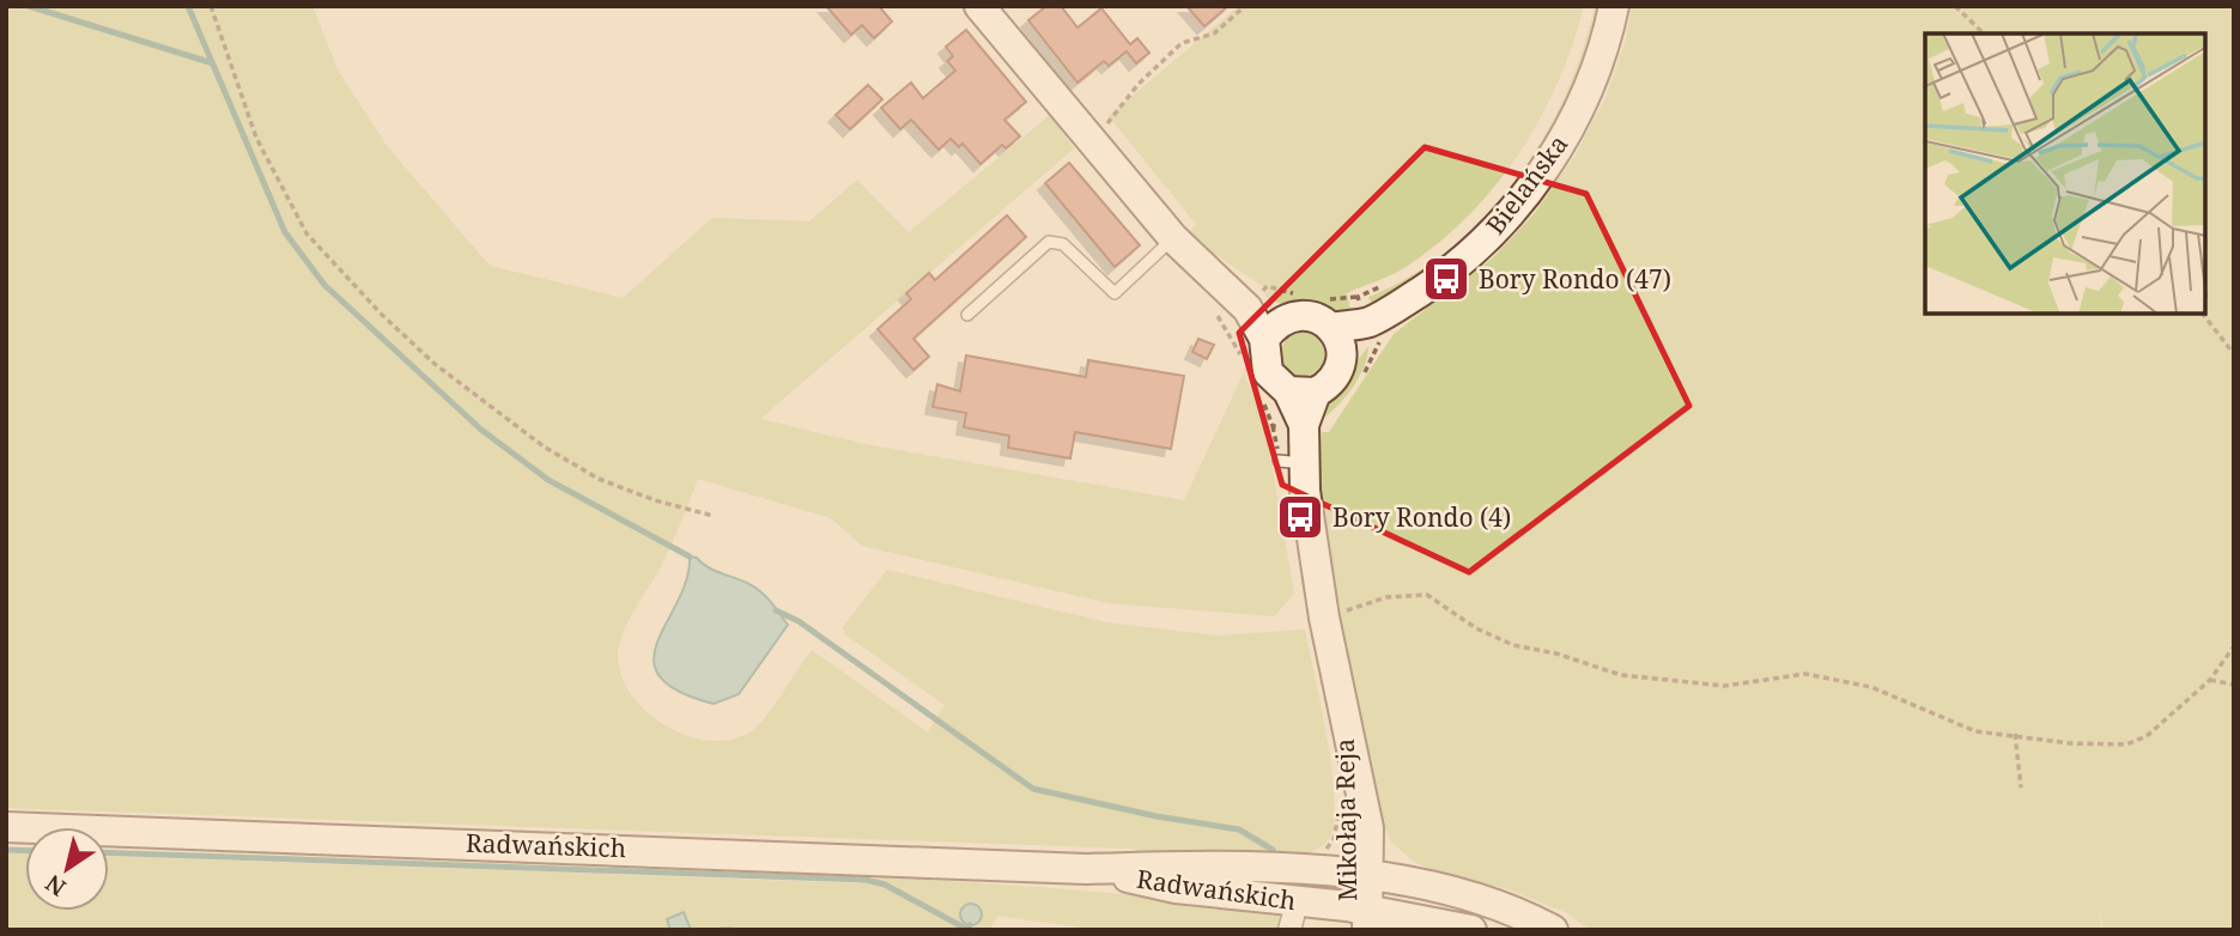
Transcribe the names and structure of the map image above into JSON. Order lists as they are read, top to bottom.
{
  "streets": {
    "main road": ["Bielańska", "Mikołaja Reja", "Radwańskich"]
  },
  "crossings": [
    ["Bielańska", "Mikołaja Reja"],
    ["Mikołaja Reja", "Radwańskich"]
  ],
  "places": {
    "bus stop": ["Bory Rondo (47)", "Bory Rondo (4)"]
  },
  "north": "bottom left"
}
